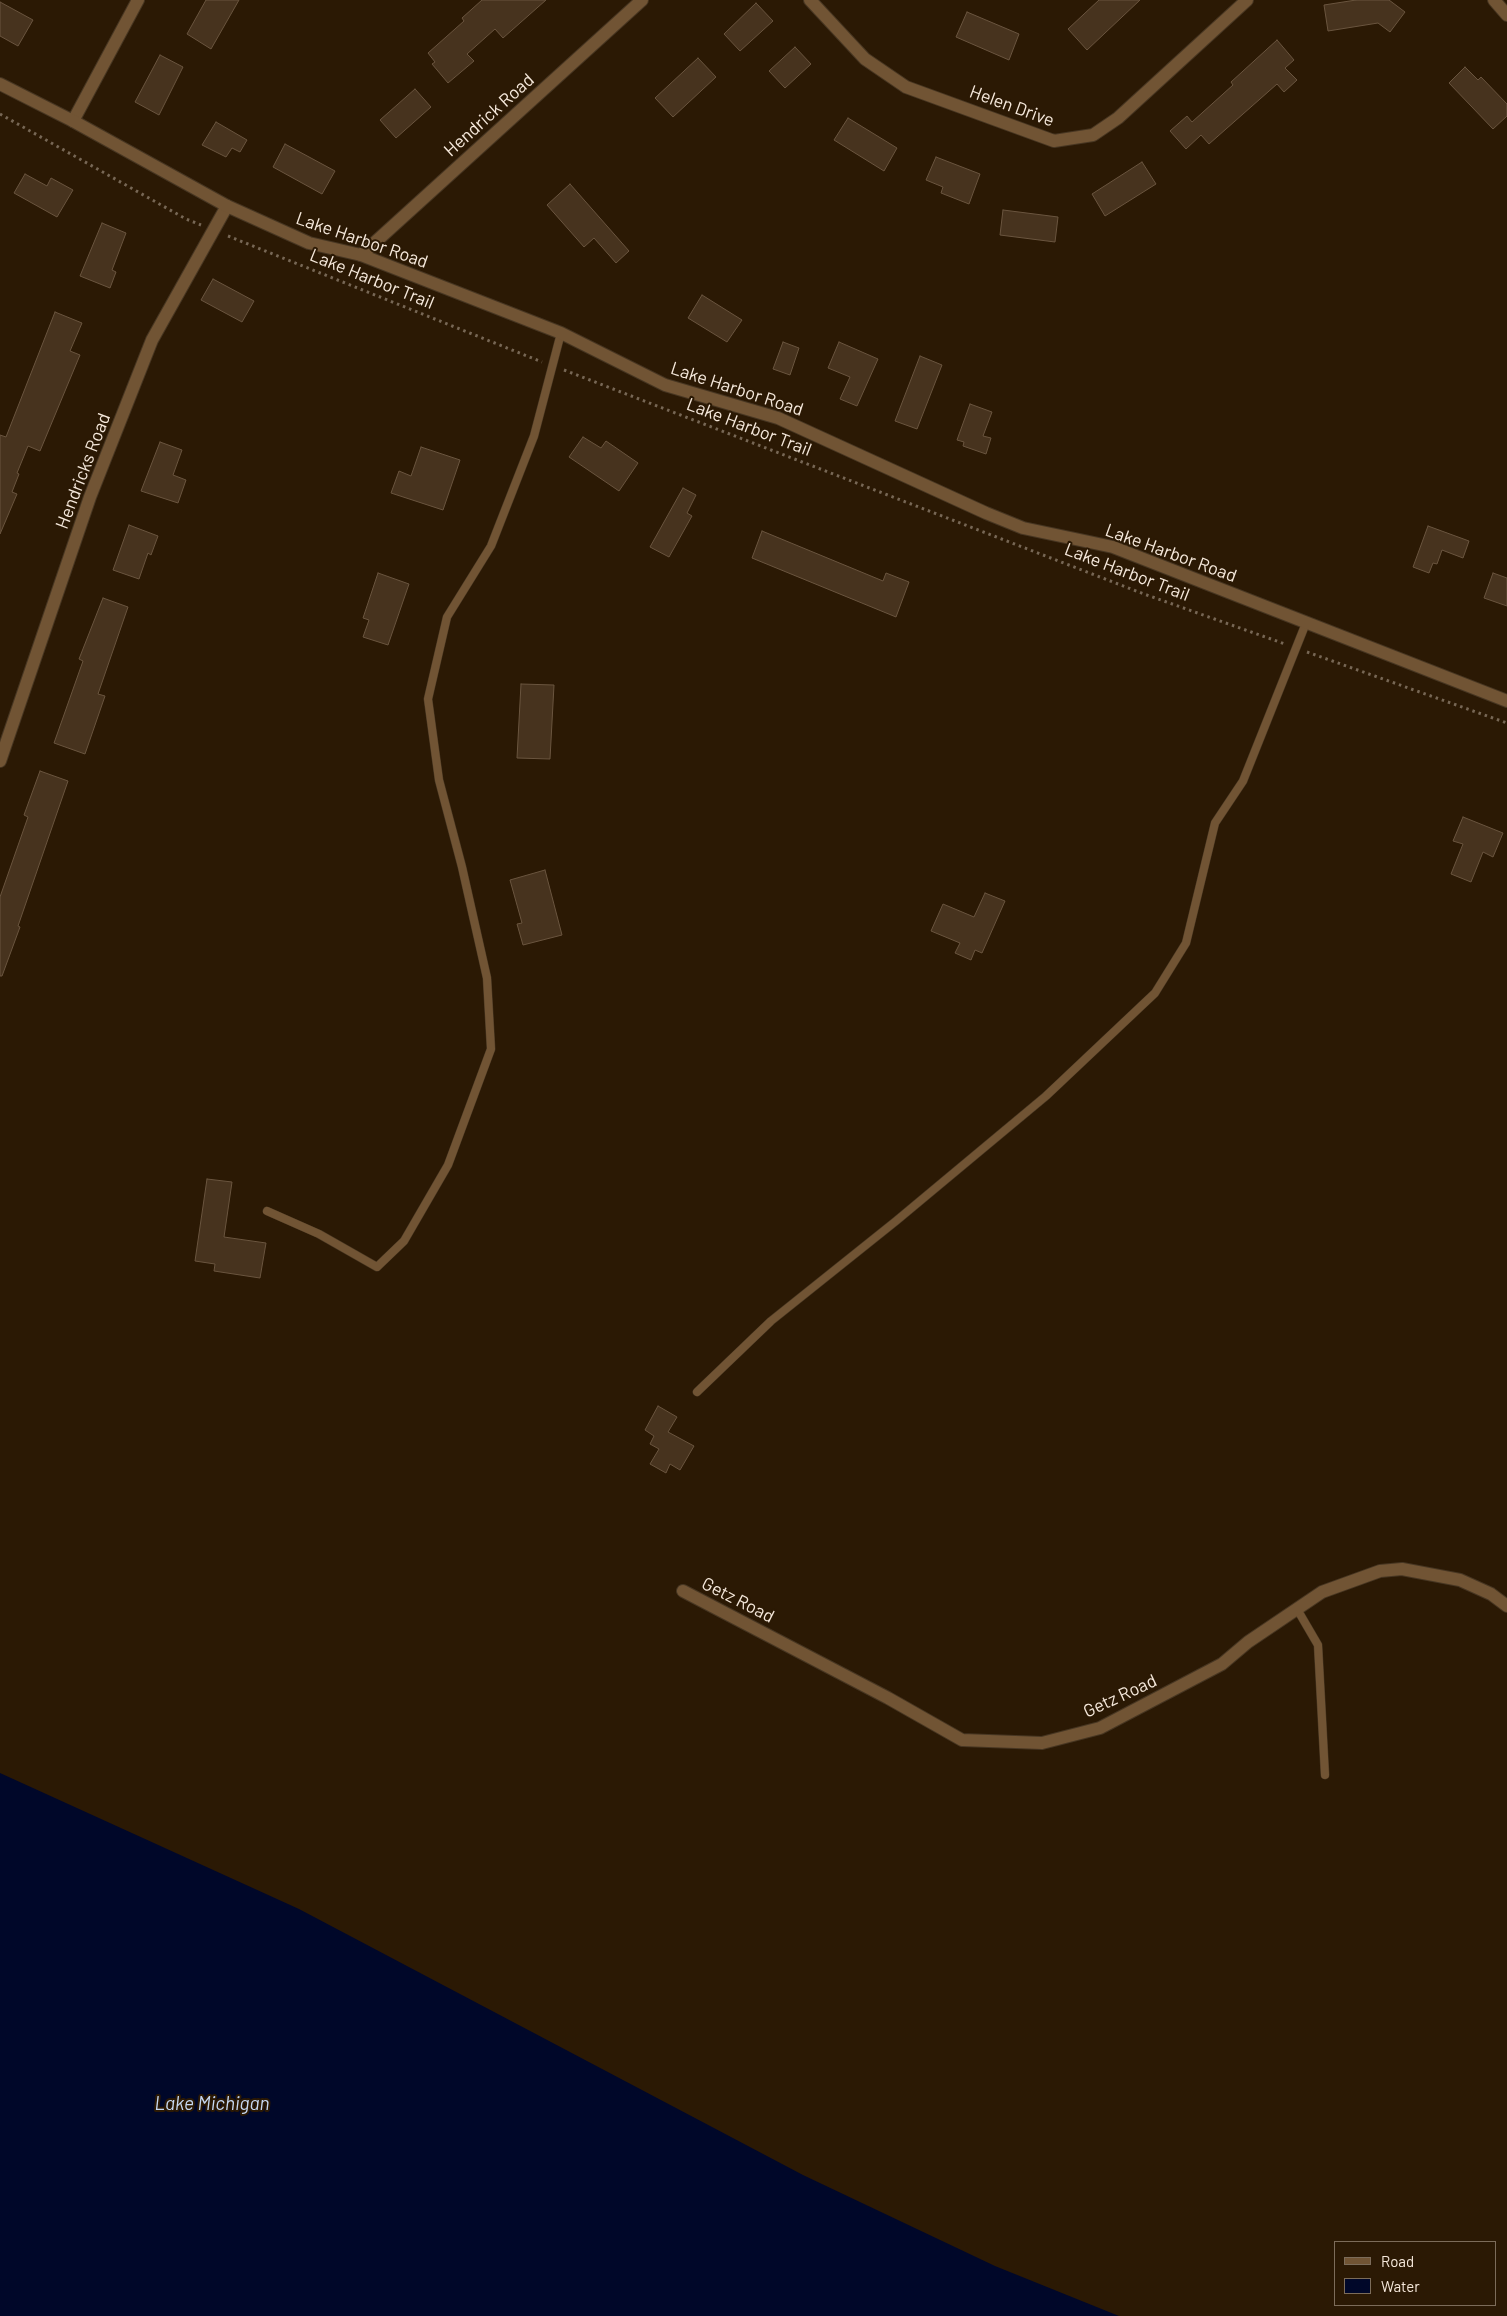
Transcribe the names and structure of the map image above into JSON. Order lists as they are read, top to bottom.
{
  "streets": {
    "street": [
      "Helen Drive",
      "Hendrick Road",
      "Lake Harbor Road",
      "Hendricks Road",
      "Getz Road"
    ],
    "path": ["Lake Harbor Trail"]
  },
  "crossings": [
    ["Hendrick Road", "Lake Harbor Road"],
    ["Lake Harbor Road", "Hendricks Road"],
    ["Lake Harbor Trail", "Hendricks Road"]
  ],
  "water": ["Lake Michigan"],
  "legend": ["Road", "Water"]
}
